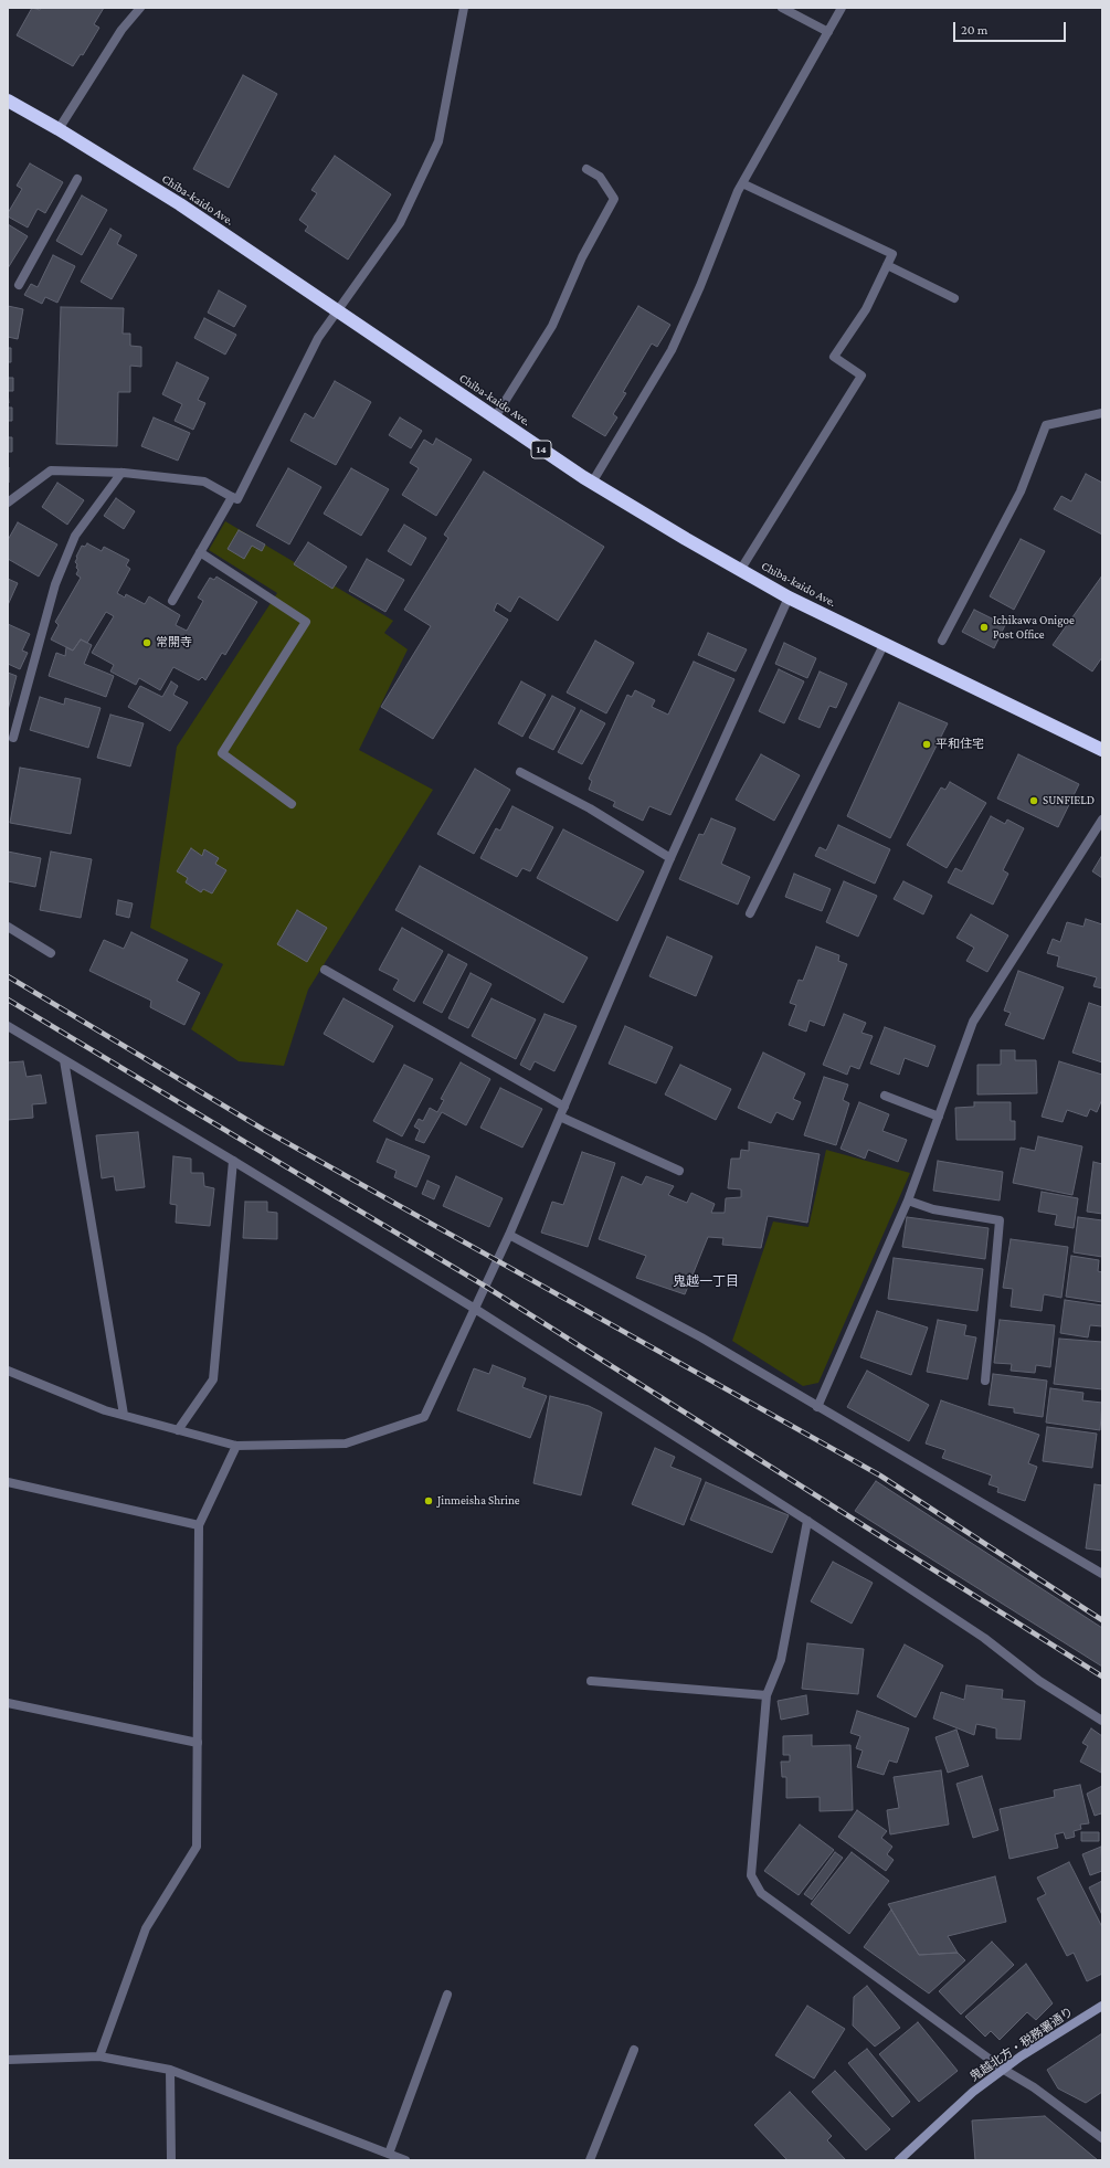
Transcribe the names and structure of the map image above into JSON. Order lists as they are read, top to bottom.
{
  "streets": {
    "highway": ["Chiba-kaido Ave.", "14"],
    "street": ["鬼越北方・税務署通り"]
  },
  "districts": ["鬼越一丁目"],
  "places": [
    "Ichikawa Onigoe Post Office",
    "常開寺",
    "平和住宅",
    "SUNFIELD",
    "Jinmeisha Shrine"
  ],
  "scale_bar": "20 m"
}
